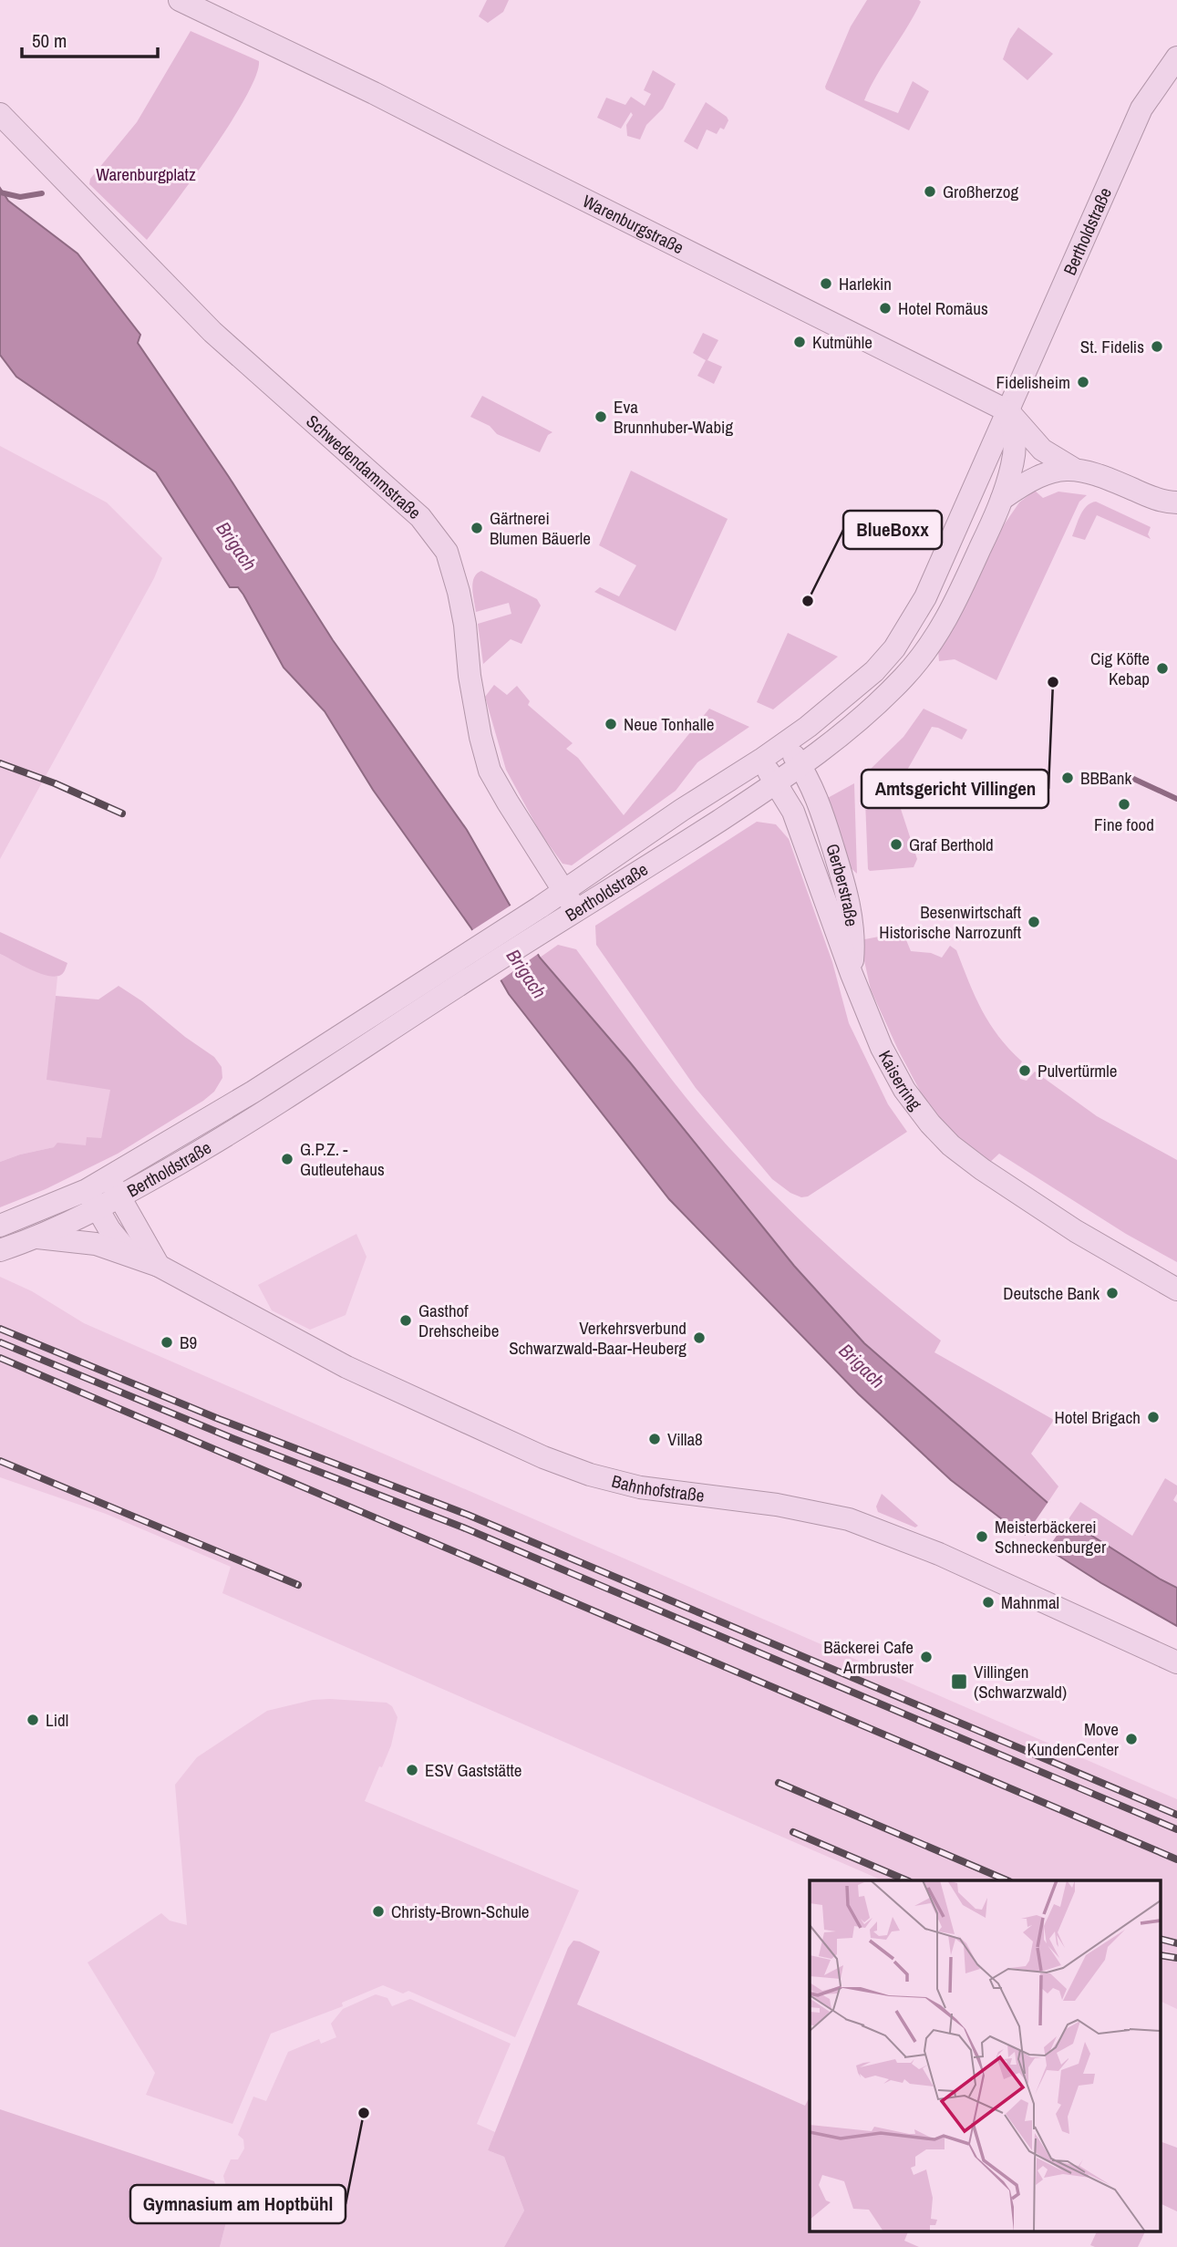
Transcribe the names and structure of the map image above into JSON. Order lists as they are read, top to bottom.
{
  "streets": {
    "main road": [
      "Warenburgstraße",
      "Bertholdstraße",
      "Schwedendammstraße",
      "Gerberstraße",
      "Kaiserring",
      "Bahnhofstraße"
    ]
  },
  "crossings": [
    ["Warenburgstraße", "Bertholdstraße"],
    ["Bertholdstraße", "Schwedendammstraße"],
    ["Bertholdstraße", "Gerberstraße"],
    ["Bertholdstraße", "Kaiserring"],
    ["Bertholdstraße", "Bahnhofstraße"],
    ["Gerberstraße", "Kaiserring"]
  ],
  "water": ["Brigach"],
  "parks": ["Warenburgplatz"],
  "places": {
    "other": [
      "Großherzog",
      "Harlekin",
      "Hotel Romäus",
      "Kutmühle",
      "St. Fidelis",
      "Fidelisheim",
      "Eva Brunnhuber-Wabig",
      "Gärtnerei Blumen Bäuerle",
      "BlueBoxx",
      "Cig Köfte Kebap",
      "Amtsgericht Villingen",
      "Neue Tonhalle",
      "BBBank",
      "Fine food",
      "Graf Berthold",
      "Besenwirtschaft Historische Narrozunft",
      "Pulvertürmle",
      "G.P.Z. - Gutleutehaus",
      "Deutsche Bank",
      "Gasthof Drehscheibe",
      "Verkehrsverbund Schwarzwald-Baar-Heuberg",
      "B9",
      "Hotel Brigach",
      "Villa8",
      "Meisterbäckerei Schneckenburger",
      "Mahnmal",
      "Bäckerei Cafe Armbruster",
      "Lidl",
      "Move KundenCenter",
      "ESV Gaststätte",
      "Christy-Brown-Schule",
      "Gymnasium am Hoptbühl"
    ],
    "transit": ["Villingen (Schwarzwald)"]
  },
  "scale_bar": "50 m"
}
